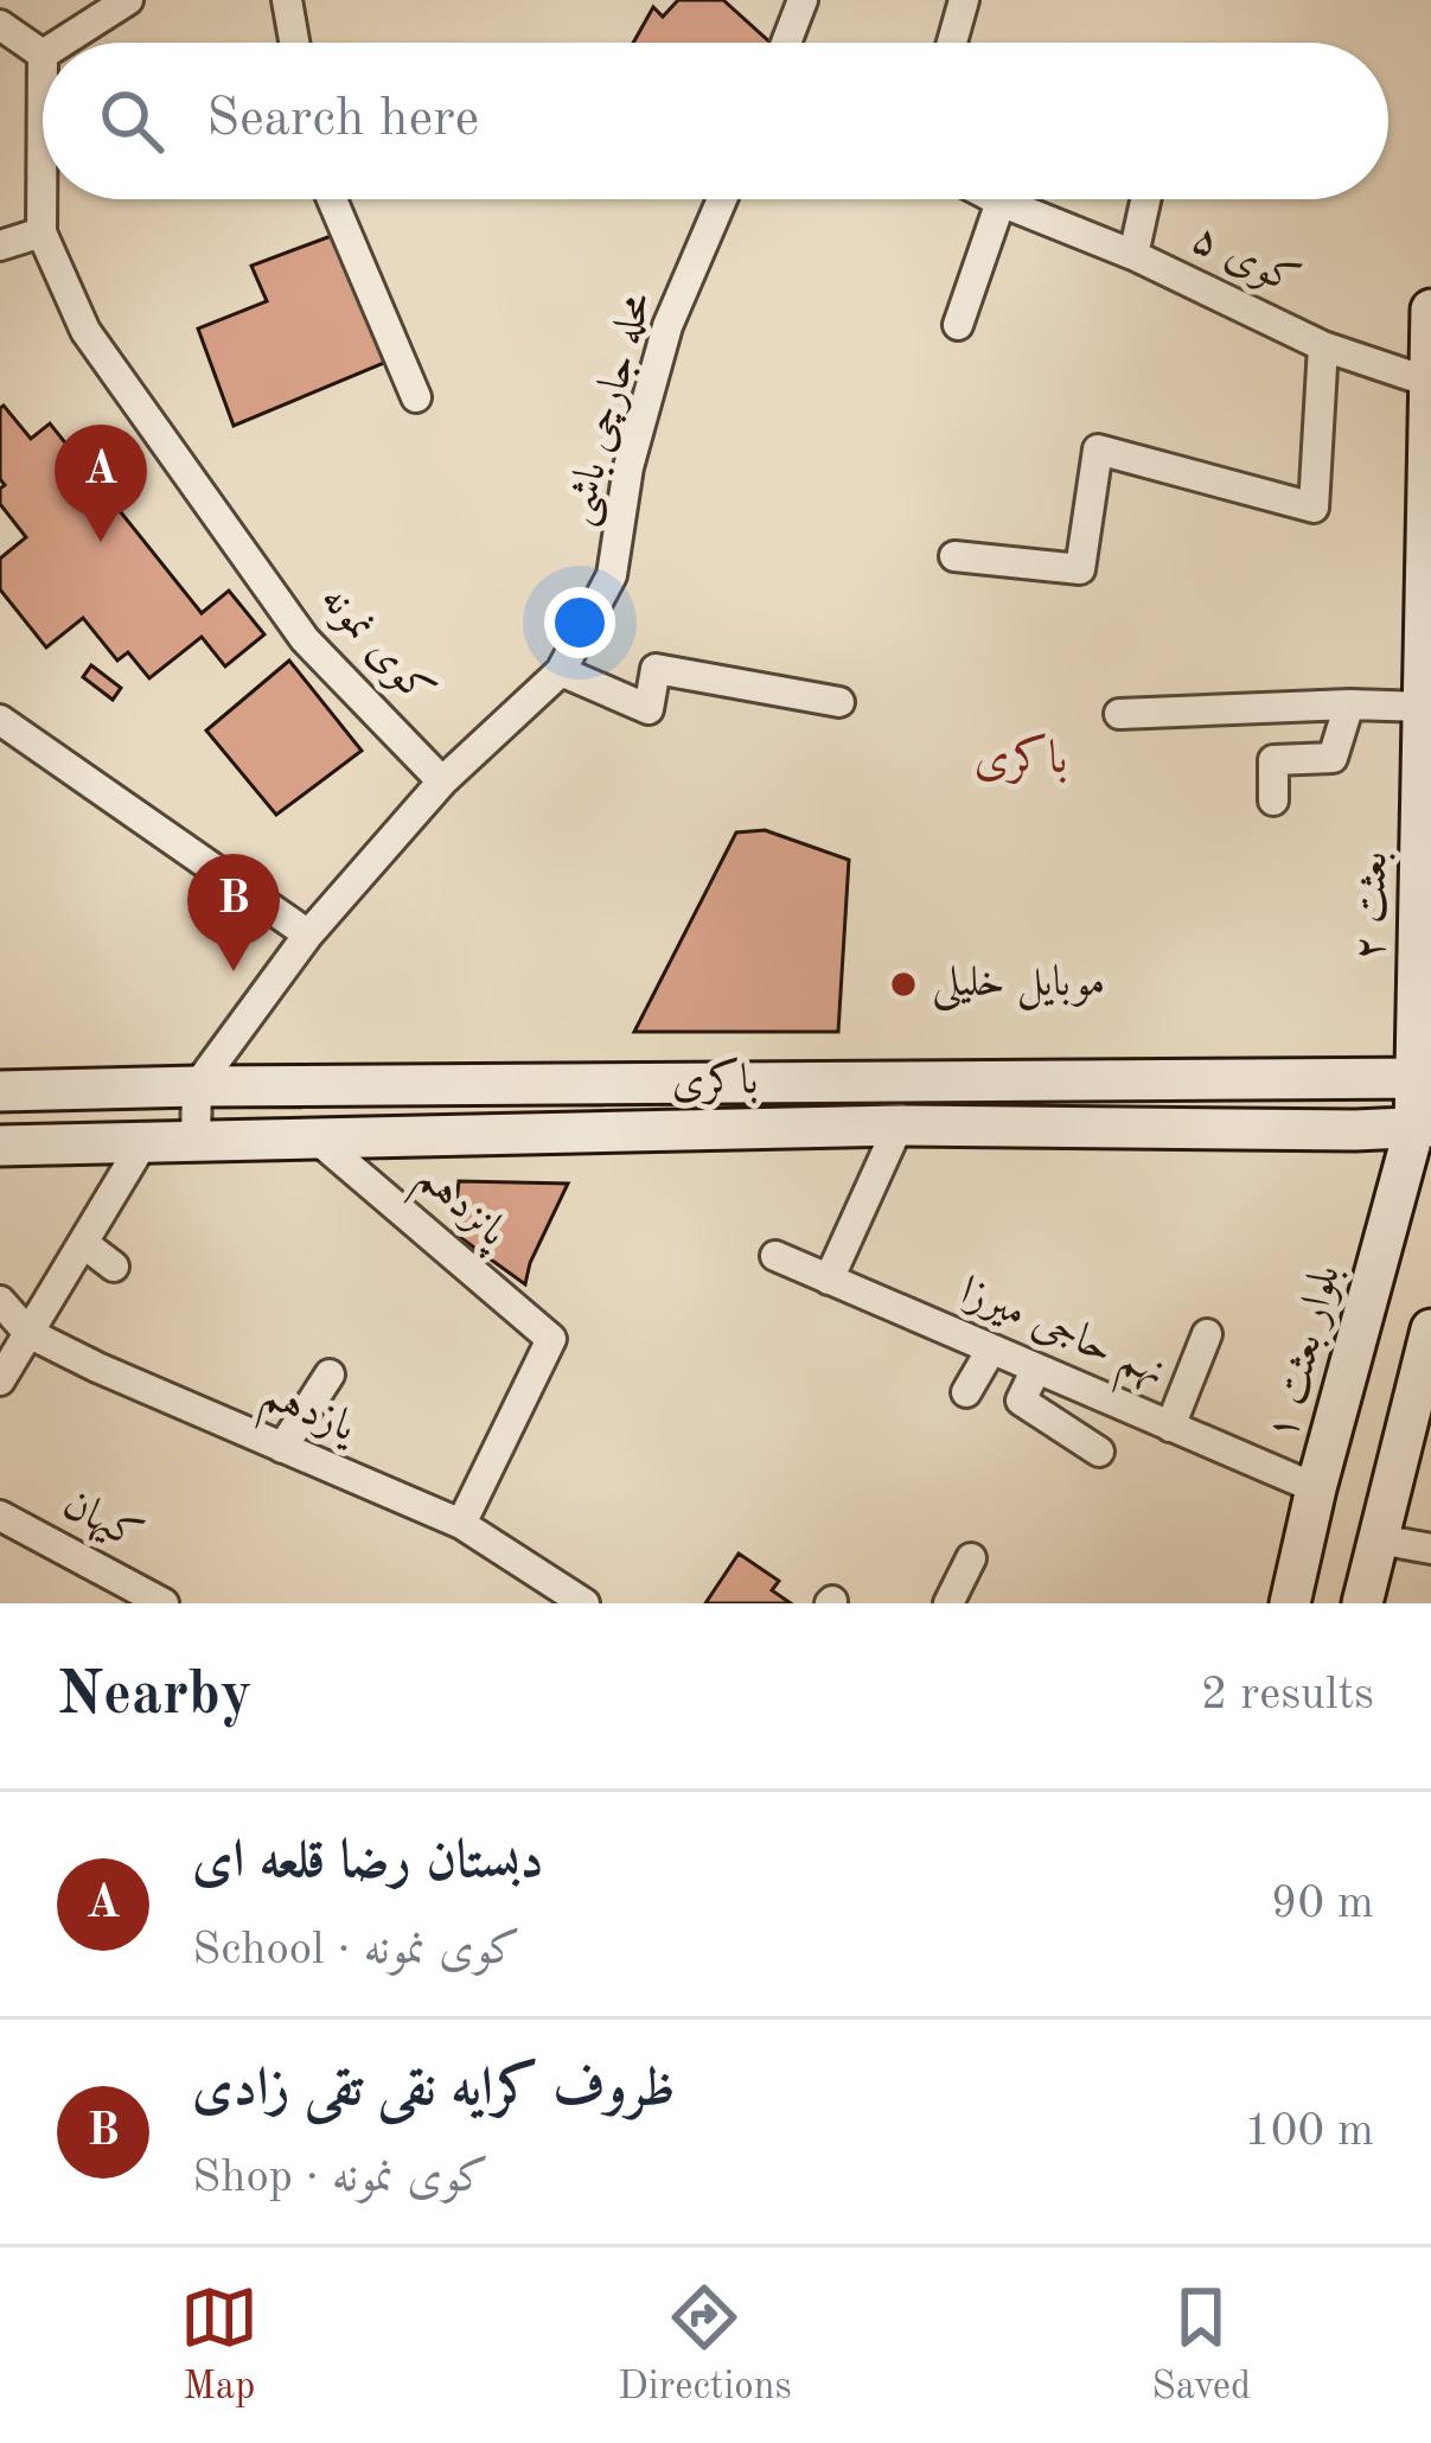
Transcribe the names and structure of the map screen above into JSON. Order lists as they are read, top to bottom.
{
  "streets": {
    "main road": ["بعثت ۲", "باکری", "بلوار بعثت ۱"],
    "street": [
      "کوی ۵",
      "محله جارچی باشی",
      "کوی نمونه",
      "پانزدهم",
      "نهم حاجی میرزا",
      "یازدهم",
      "کیهان"
    ]
  },
  "crossings": [
    ["کوی ۵", "بعثت ۲"],
    ["محله جارچی باشی", "کوی نمونه"],
    ["بعثت ۲", "باکری"],
    ["بعثت ۲", "بلوار بعثت ۱"],
    ["باکری", "پانزدهم"],
    ["باکری", "بلوار بعثت ۱"],
    ["پانزدهم", "یازدهم"],
    ["نهم حاجی میرزا", "بلوار بعثت ۱"]
  ],
  "districts": ["باکری"],
  "places": ["موبایل خلیلی"],
  "page": {
    "search": "Search here",
    "pins": ["A", "B"],
    "heading": ["Nearby", "2 results"],
    "list": [
      {
        "mark": "A",
        "name": "دبستان رضا قلعه ای",
        "note": "School · کوی نمونه",
        "value": "90 m"
      },
      {
        "mark": "B",
        "name": "ظروف کرایه نقی تقی زادی",
        "note": "Shop · کوی نمونه",
        "value": "100 m"
      }
    ],
    "nav": ["Map", "Directions", "Saved"]
  }
}
